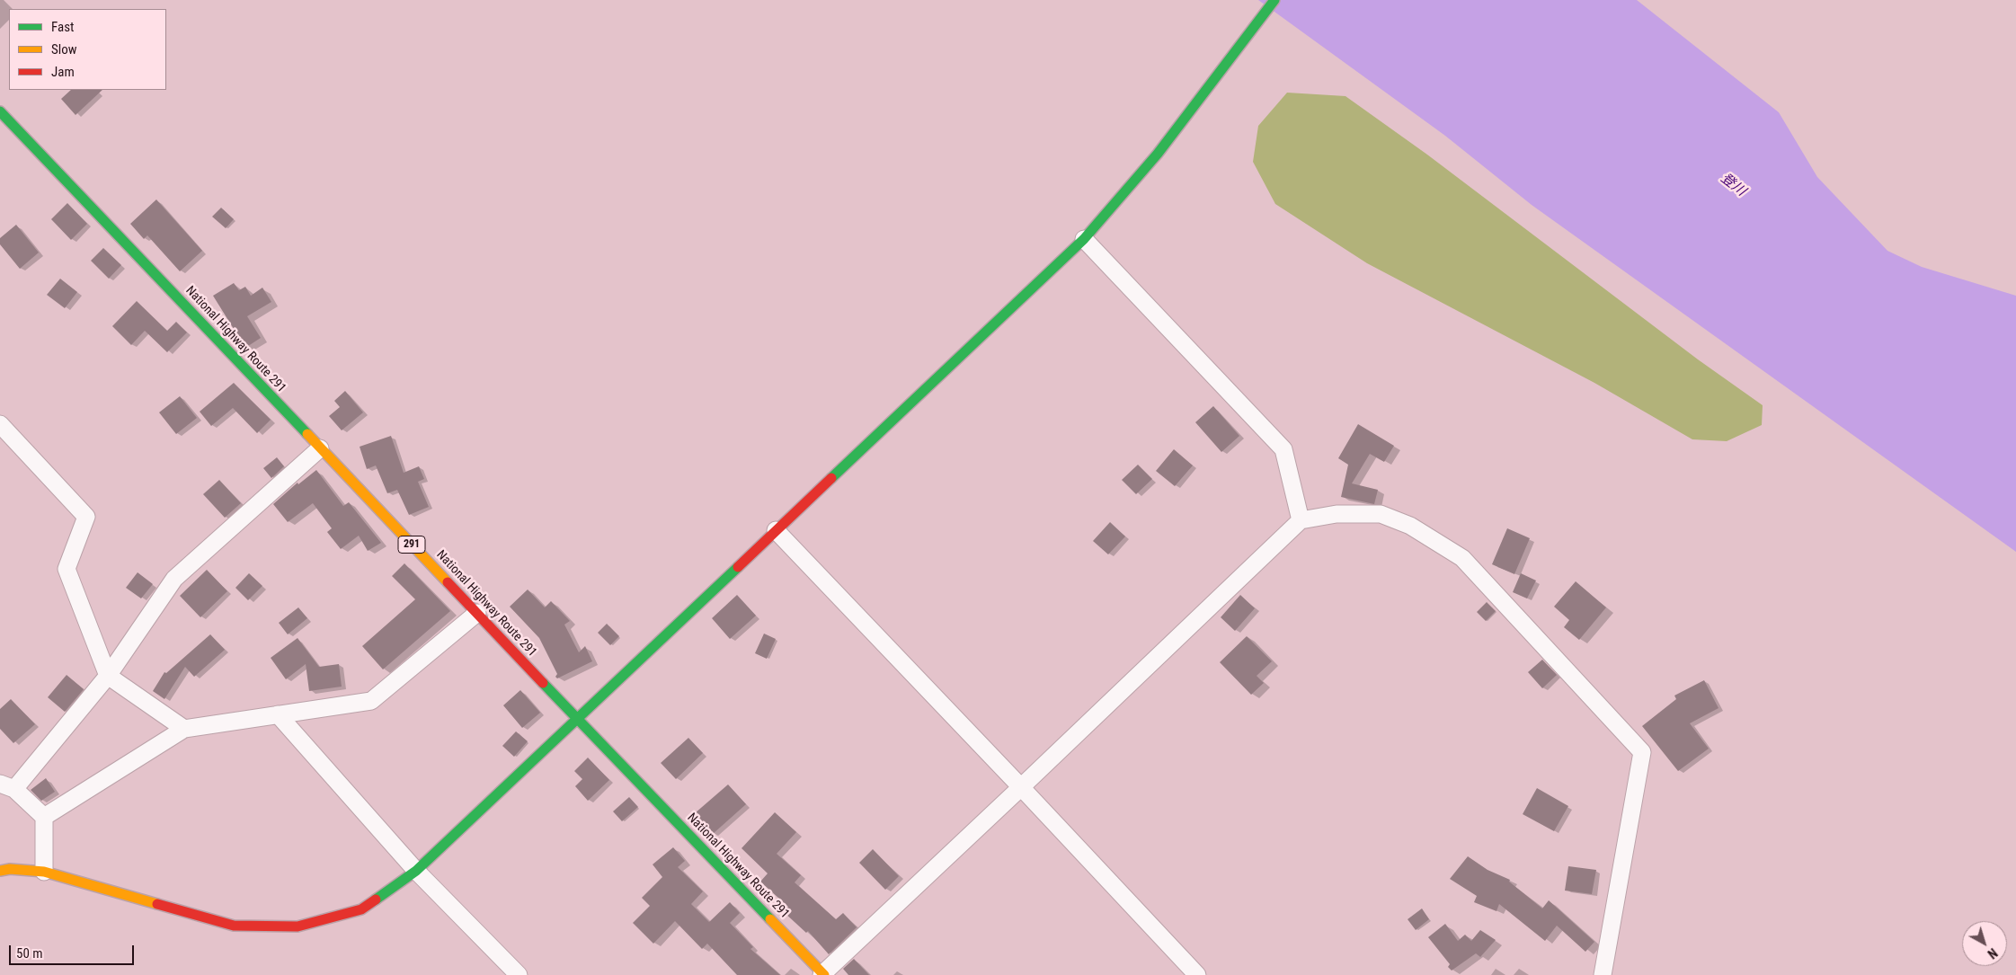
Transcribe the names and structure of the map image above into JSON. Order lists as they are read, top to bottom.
{
  "streets": {
    "main road": ["National Highway Route 291", "291"]
  },
  "water": ["登川"],
  "legend": ["Fast", "Slow", "Jam"],
  "scale_bar": "50 m",
  "north": "bottom right"
}
